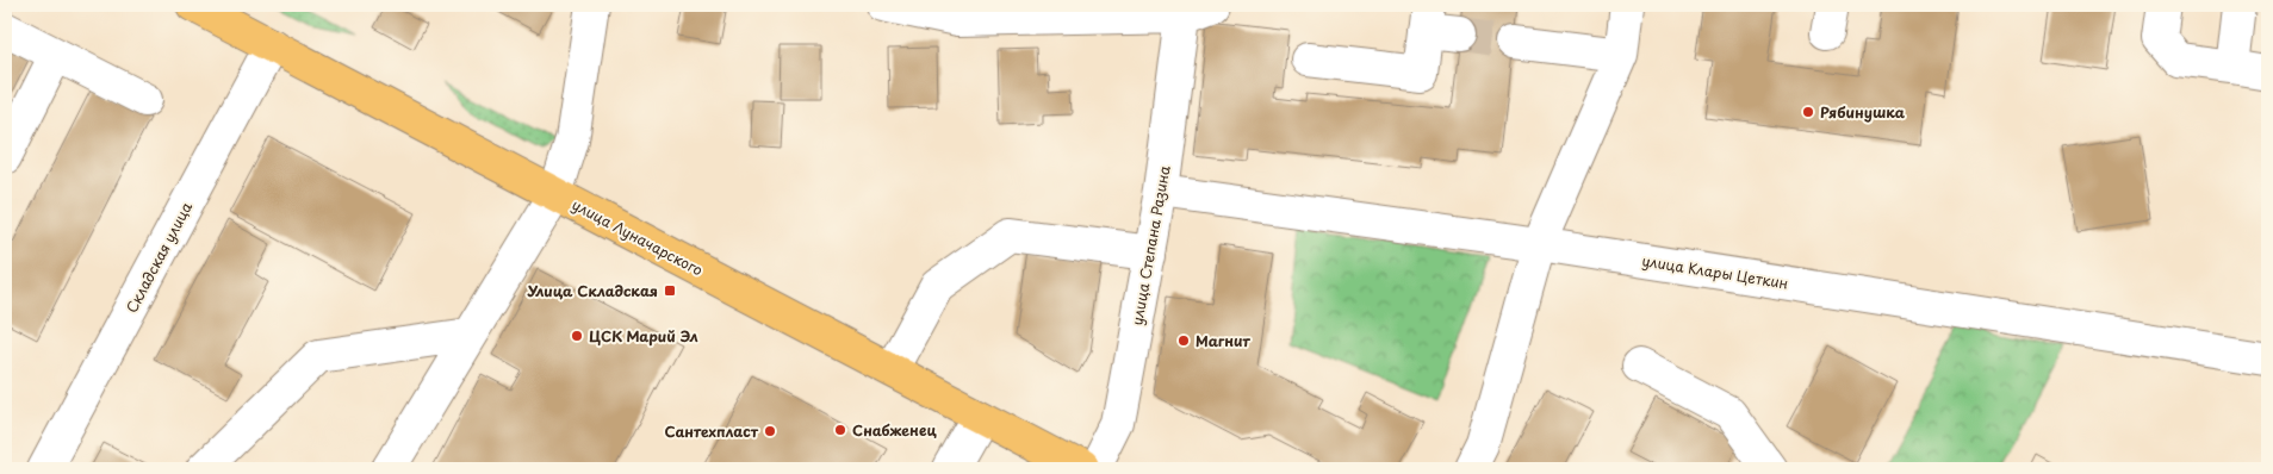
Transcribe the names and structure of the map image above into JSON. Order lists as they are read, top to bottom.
{
  "streets": {
    "main road": ["улица Луначарского"],
    "street": ["улица Степана Разина", "Складская улица", "улица Клары Цеткин"]
  },
  "crossings": [
    ["улица Луначарского", "Складская улица"],
    ["улица Степана Разина", "улица Клары Цеткин"]
  ],
  "places": {
    "other": [
      "Рябинушка",
      "ЦСК Марий Эл",
      "Магнит",
      "Снабженец",
      "Сантехпласт"
    ],
    "transit": ["Улица Складская"]
  }
}
